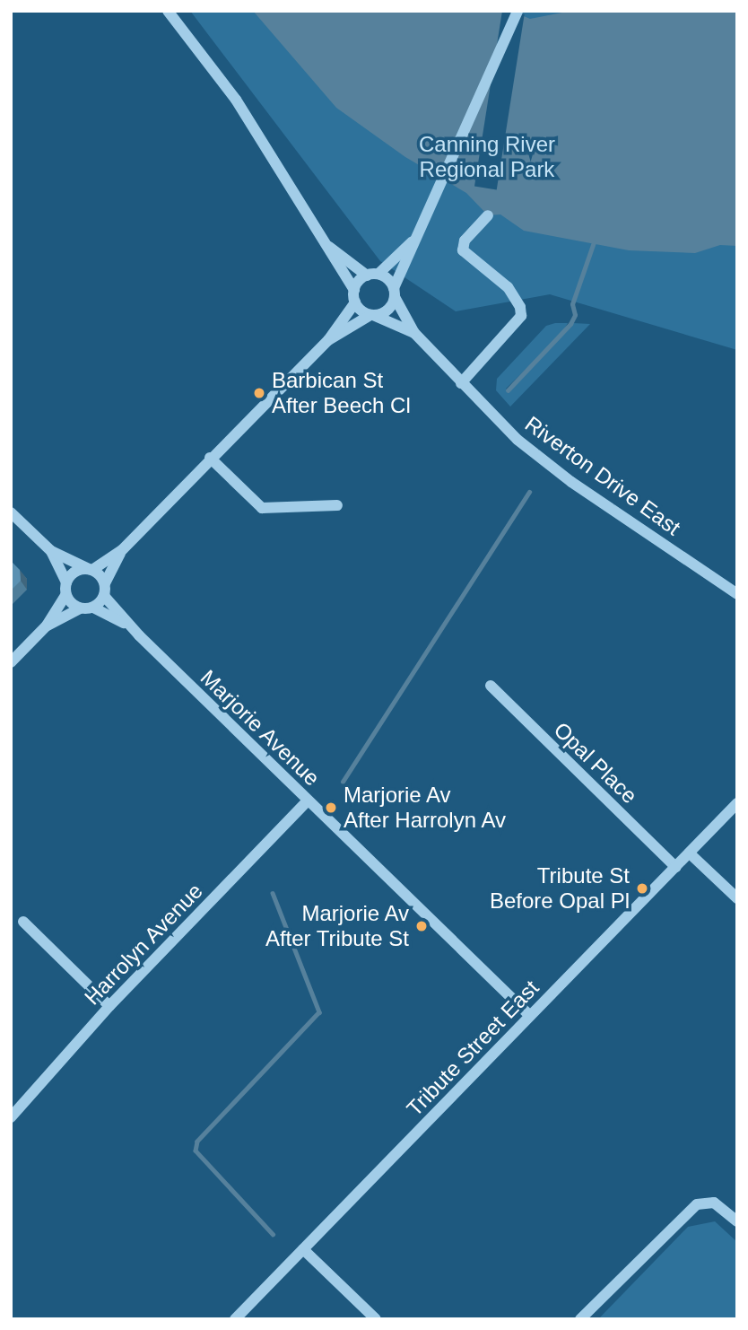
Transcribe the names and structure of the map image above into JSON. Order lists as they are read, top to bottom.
{
  "streets": {
    "street": [
      "Riverton Drive East",
      "Marjorie Avenue",
      "Opal Place",
      "Harrolyn Avenue",
      "Tribute Street East"
    ]
  },
  "crossings": [
    ["Marjorie Avenue", "Harrolyn Avenue"],
    ["Marjorie Avenue", "Tribute Street East"],
    ["Opal Place", "Tribute Street East"]
  ],
  "parks": ["Canning River Regional Park"],
  "places": [
    "Barbican St After Beech Cl",
    "Marjorie Av After Harrolyn Av",
    "Tribute St Before Opal Pl",
    "Marjorie Av After Tribute St"
  ]
}
